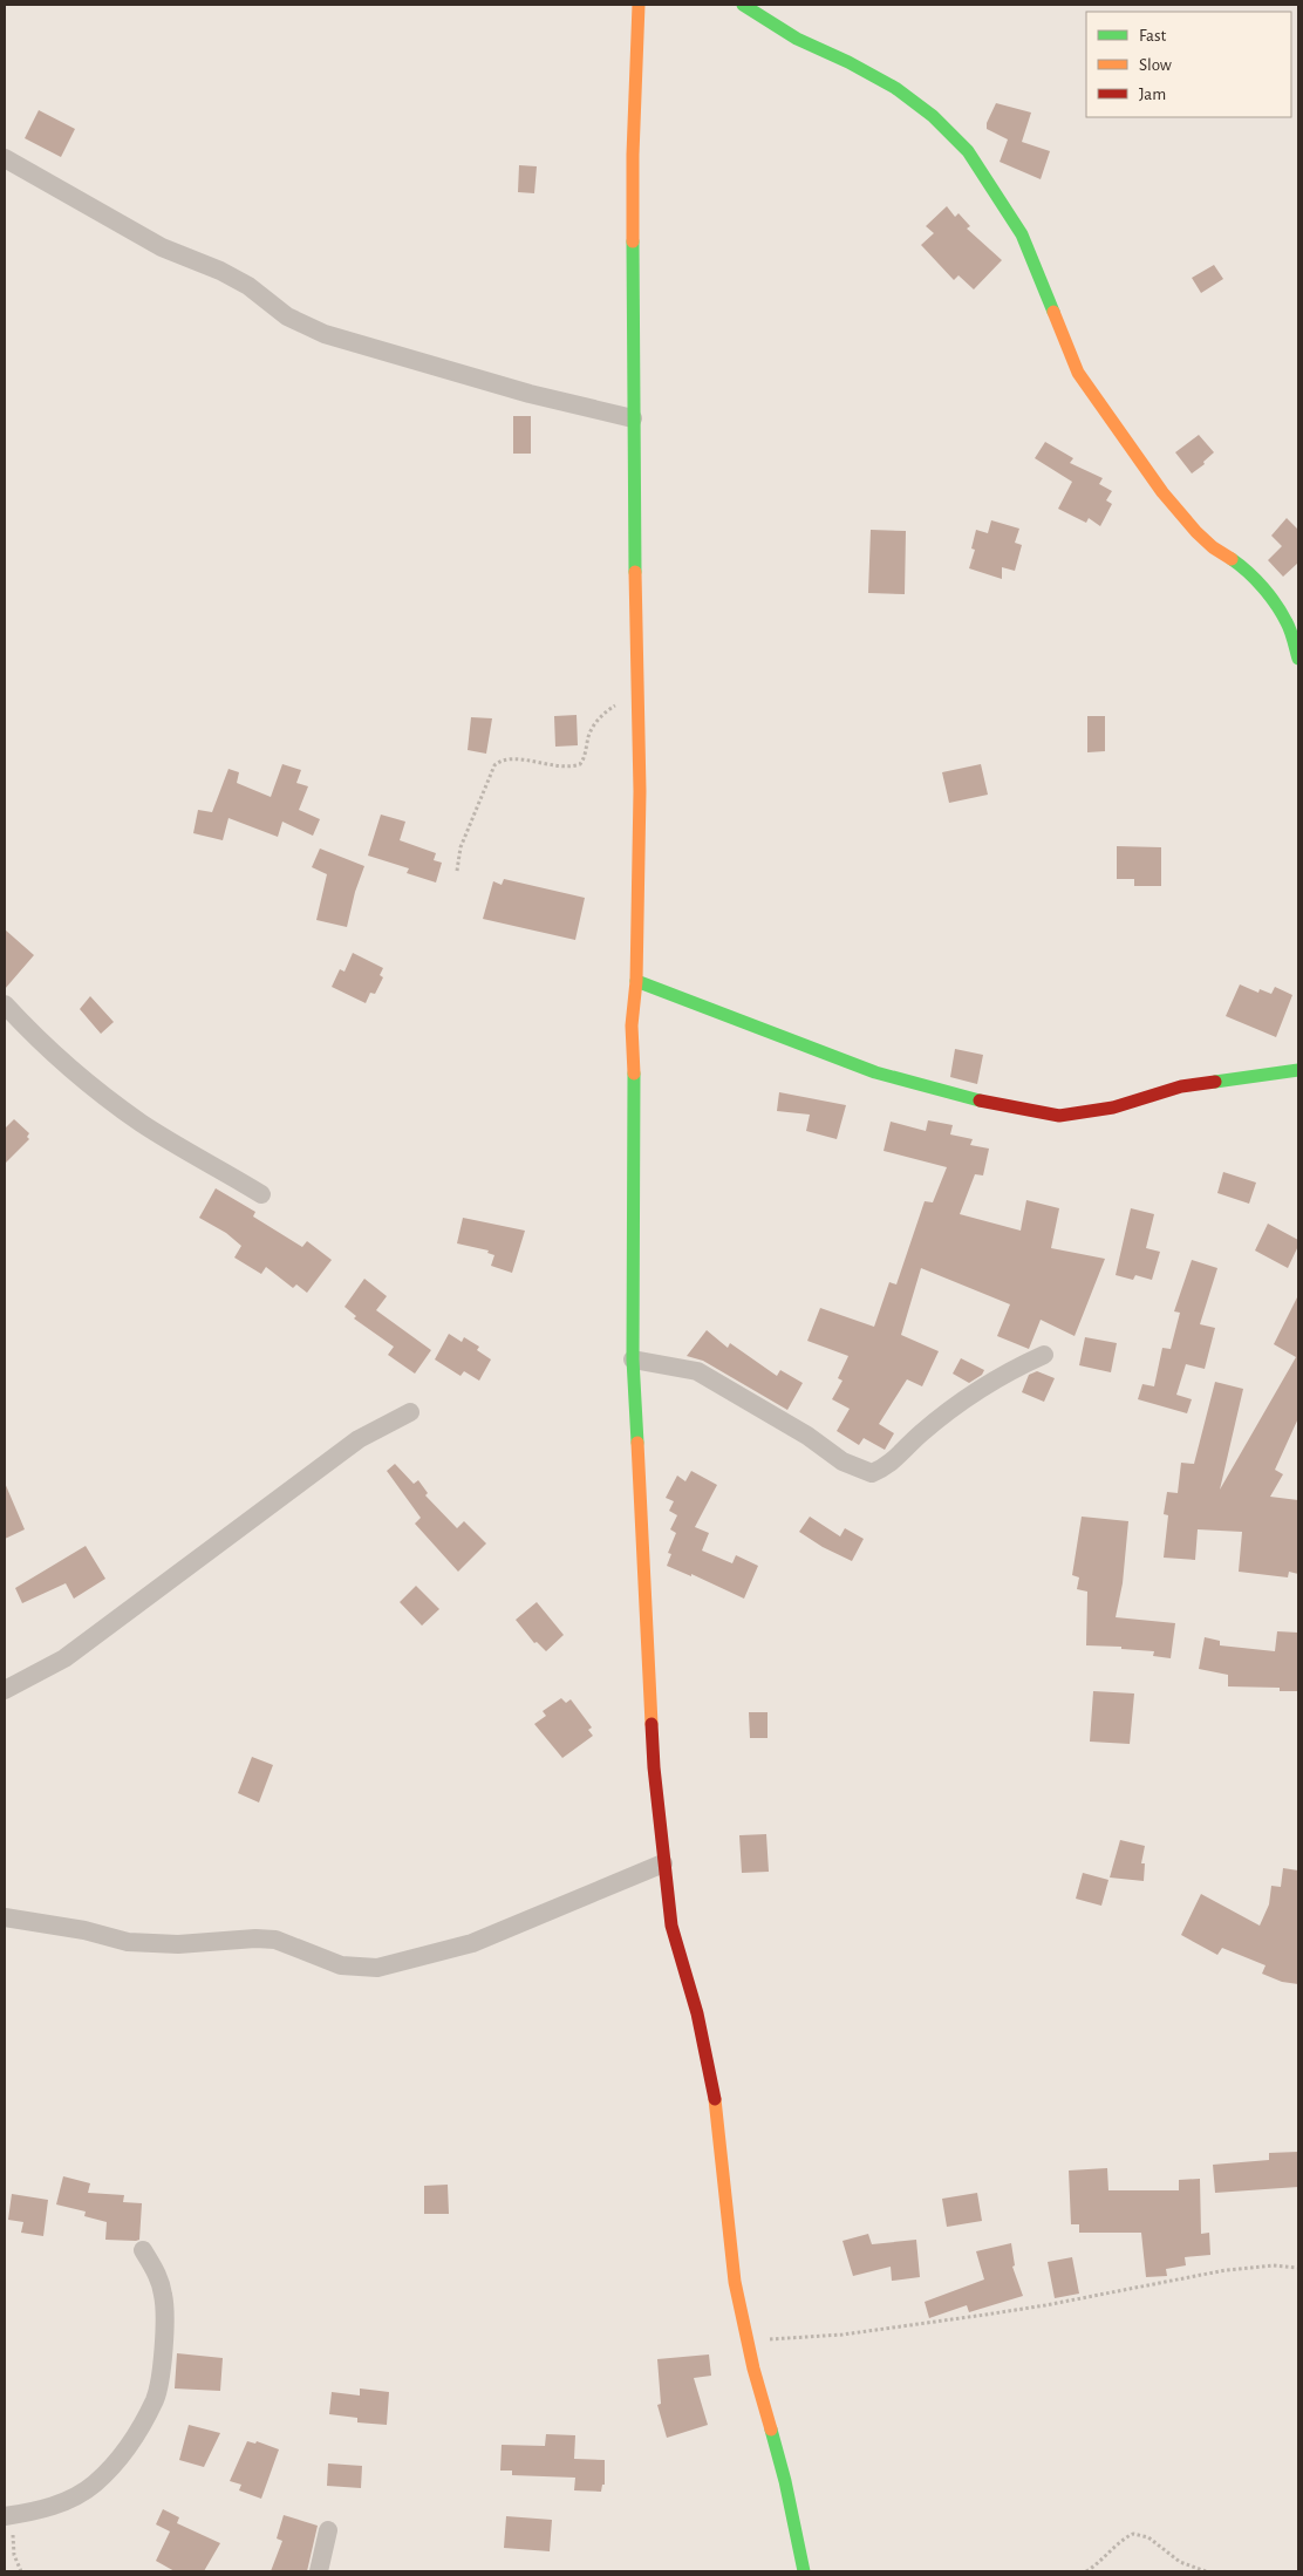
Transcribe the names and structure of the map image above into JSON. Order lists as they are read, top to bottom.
{
  "legend": ["Fast", "Slow", "Jam"]
}
